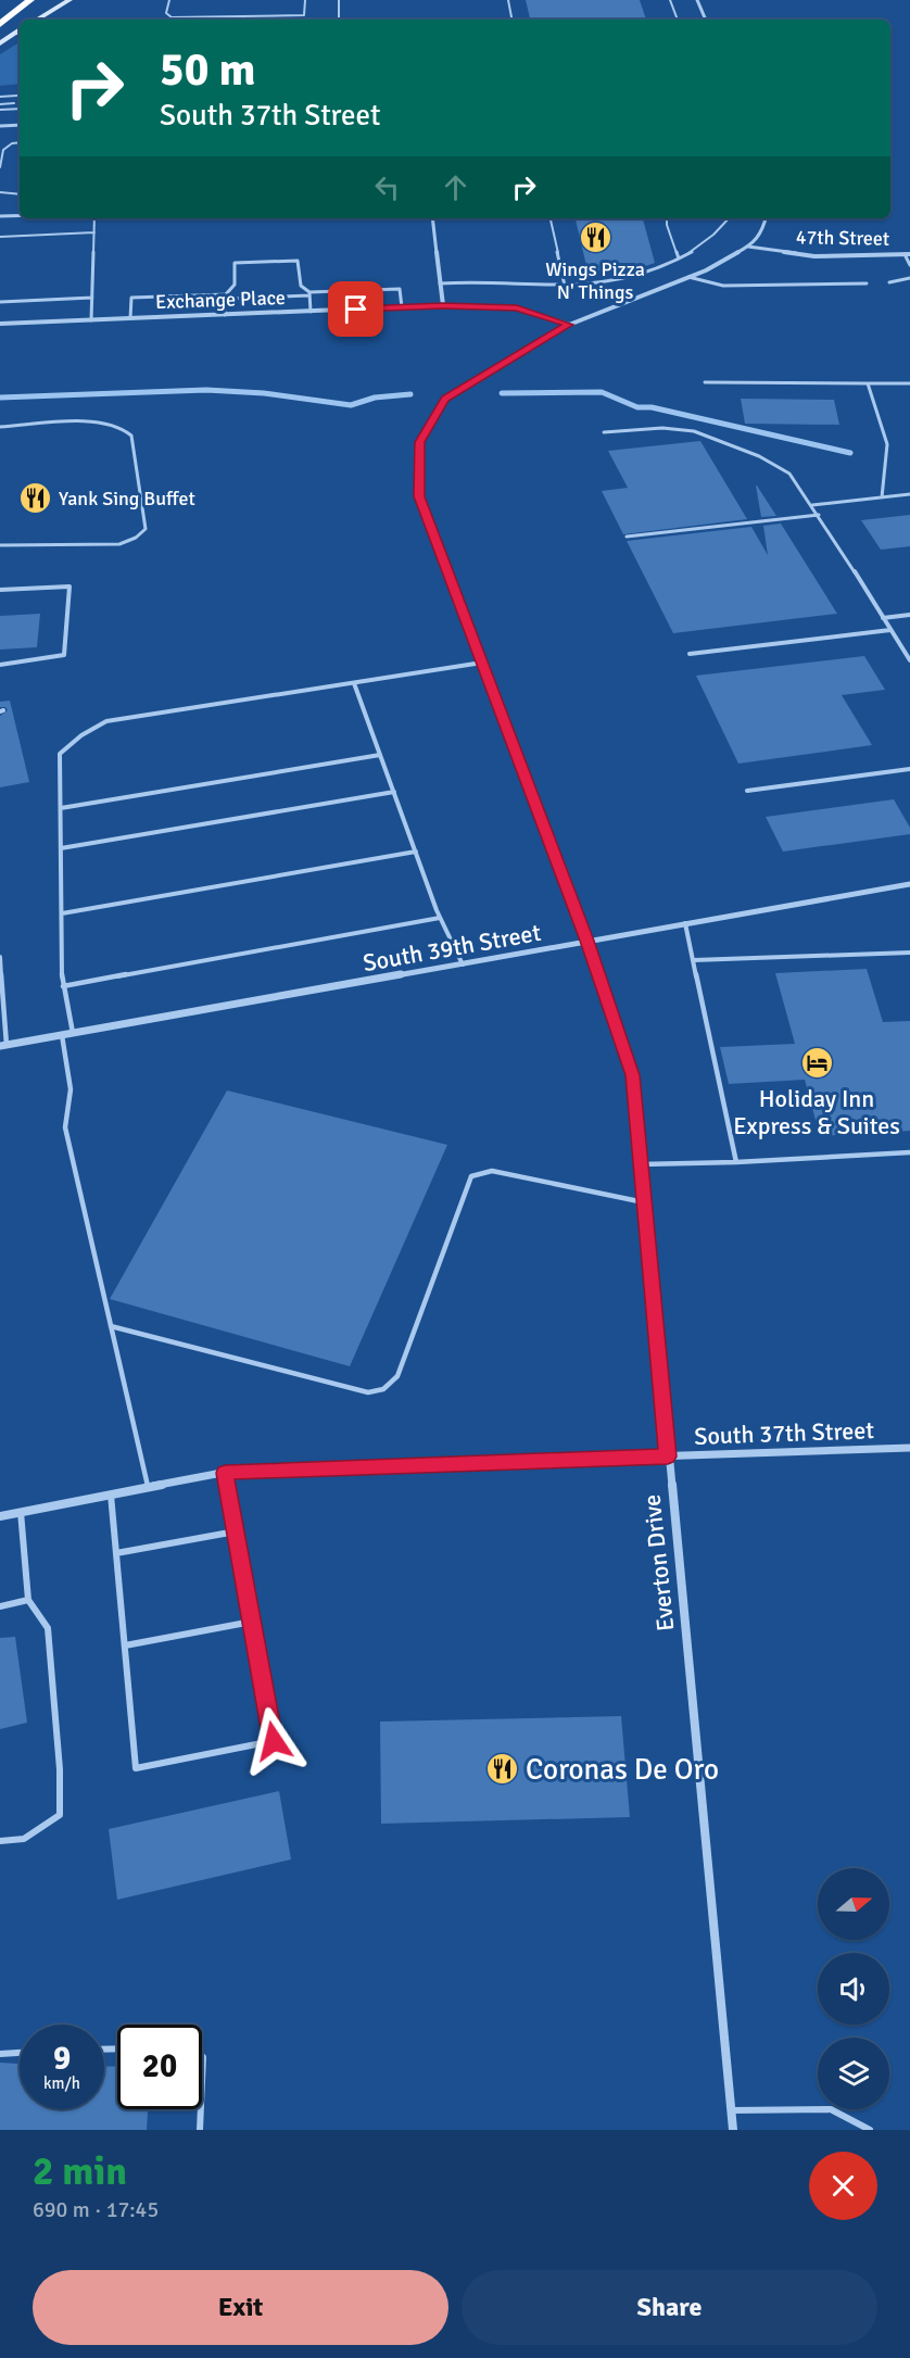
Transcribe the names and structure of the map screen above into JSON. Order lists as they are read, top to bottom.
{
  "streets": {
    "street": [
      "47th Street",
      "Exchange Place",
      "South 39th Street",
      "South 37th Street",
      "Everton Drive"
    ]
  },
  "crossings": [
    ["South 39th Street", "Everton Drive"],
    ["South 37th Street", "Everton Drive"]
  ],
  "places": {
    "restaurant": ["Wings Pizza N' Things", "Yank Sing Buffet", "Coronas De Oro"],
    "hotel": ["Holiday Inn Express & Suites"]
  },
  "north": "right",
  "page": {
    "turn": ["50 m", "South 37th Street"],
    "speed": "9 km/h",
    "limit": "20",
    "heading": ["2 min", "690 m · 17:45"],
    "buttons": ["Exit", "Share"]
  }
}
